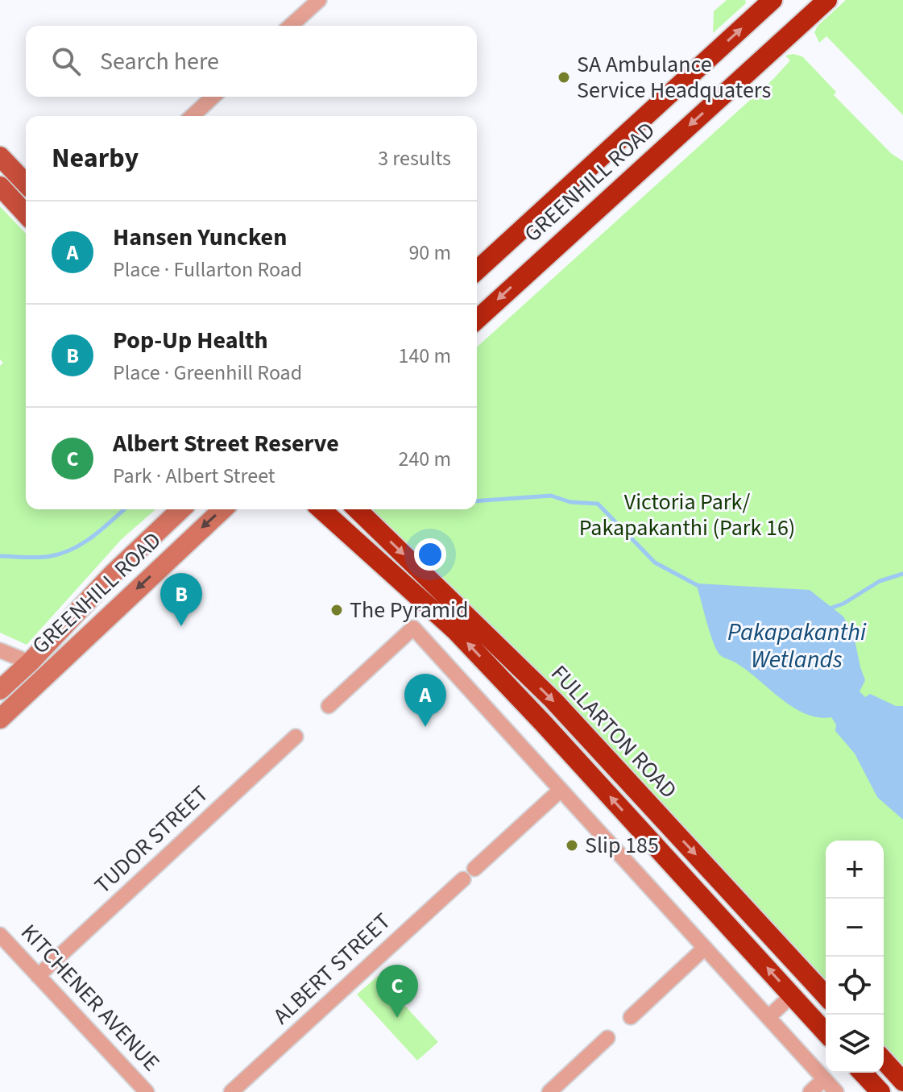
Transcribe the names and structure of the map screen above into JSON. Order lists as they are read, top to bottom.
{
  "streets": {
    "highway": ["GREENHILL ROAD", "FULLARTON ROAD"],
    "street": ["TUDOR STREET", "ALBERT STREET", "KITCHENER AVENUE"]
  },
  "crossings": [
    ["TUDOR STREET", "KITCHENER AVENUE"]
  ],
  "water": ["Pakapakanthi Wetlands"],
  "parks": ["Victoria Park/ Pakapakanthi (Park 16)"],
  "places": ["SA Ambulance Service Headquaters", "The Pyramid", "Slip 185"],
  "page": {
    "search": "Search here",
    "heading": ["Nearby", "3 results"],
    "list": [
      {
        "mark": "A",
        "name": "Hansen Yuncken",
        "note": "Place · Fullarton Road",
        "value": "90 m"
      },
      {
        "mark": "B",
        "name": "Pop-Up Health",
        "note": "Place · Greenhill Road",
        "value": "140 m"
      },
      {
        "mark": "C",
        "name": "Albert Street Reserve",
        "note": "Park · Albert Street",
        "value": "240 m"
      }
    ],
    "pins": ["B", "A", "C"],
    "map_buttons": ["+", "−"]
  }
}
